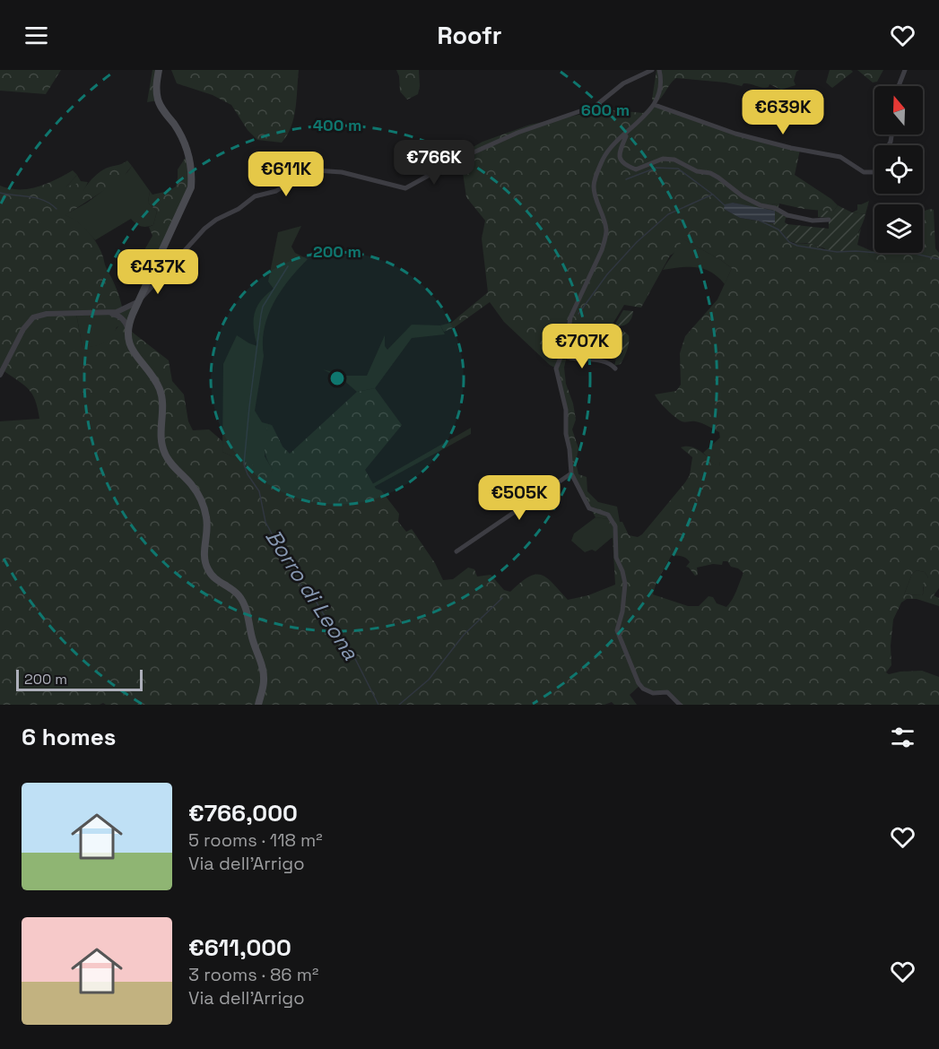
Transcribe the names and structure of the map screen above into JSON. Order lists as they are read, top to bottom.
{
  "water": ["Borro di Leona"],
  "scale_bar": "200 m",
  "north": "top",
  "page": {
    "header": "Roofr",
    "price": [
      "€639K",
      "€766K",
      "€611K",
      "€437K",
      "€707K",
      "€505K"
    ],
    "scale": "200 m",
    "heading": "6 homes",
    "list": [
      {
        "name": "€766,000",
        "note": "5 rooms · 118 m² · Via dell'Arrigo"
      },
      {
        "name": "€611,000",
        "note": "3 rooms · 86 m² · Via dell'Arrigo"
      }
    ]
  },
  "rings": ["600 m", "400 m", "200 m"]
}
